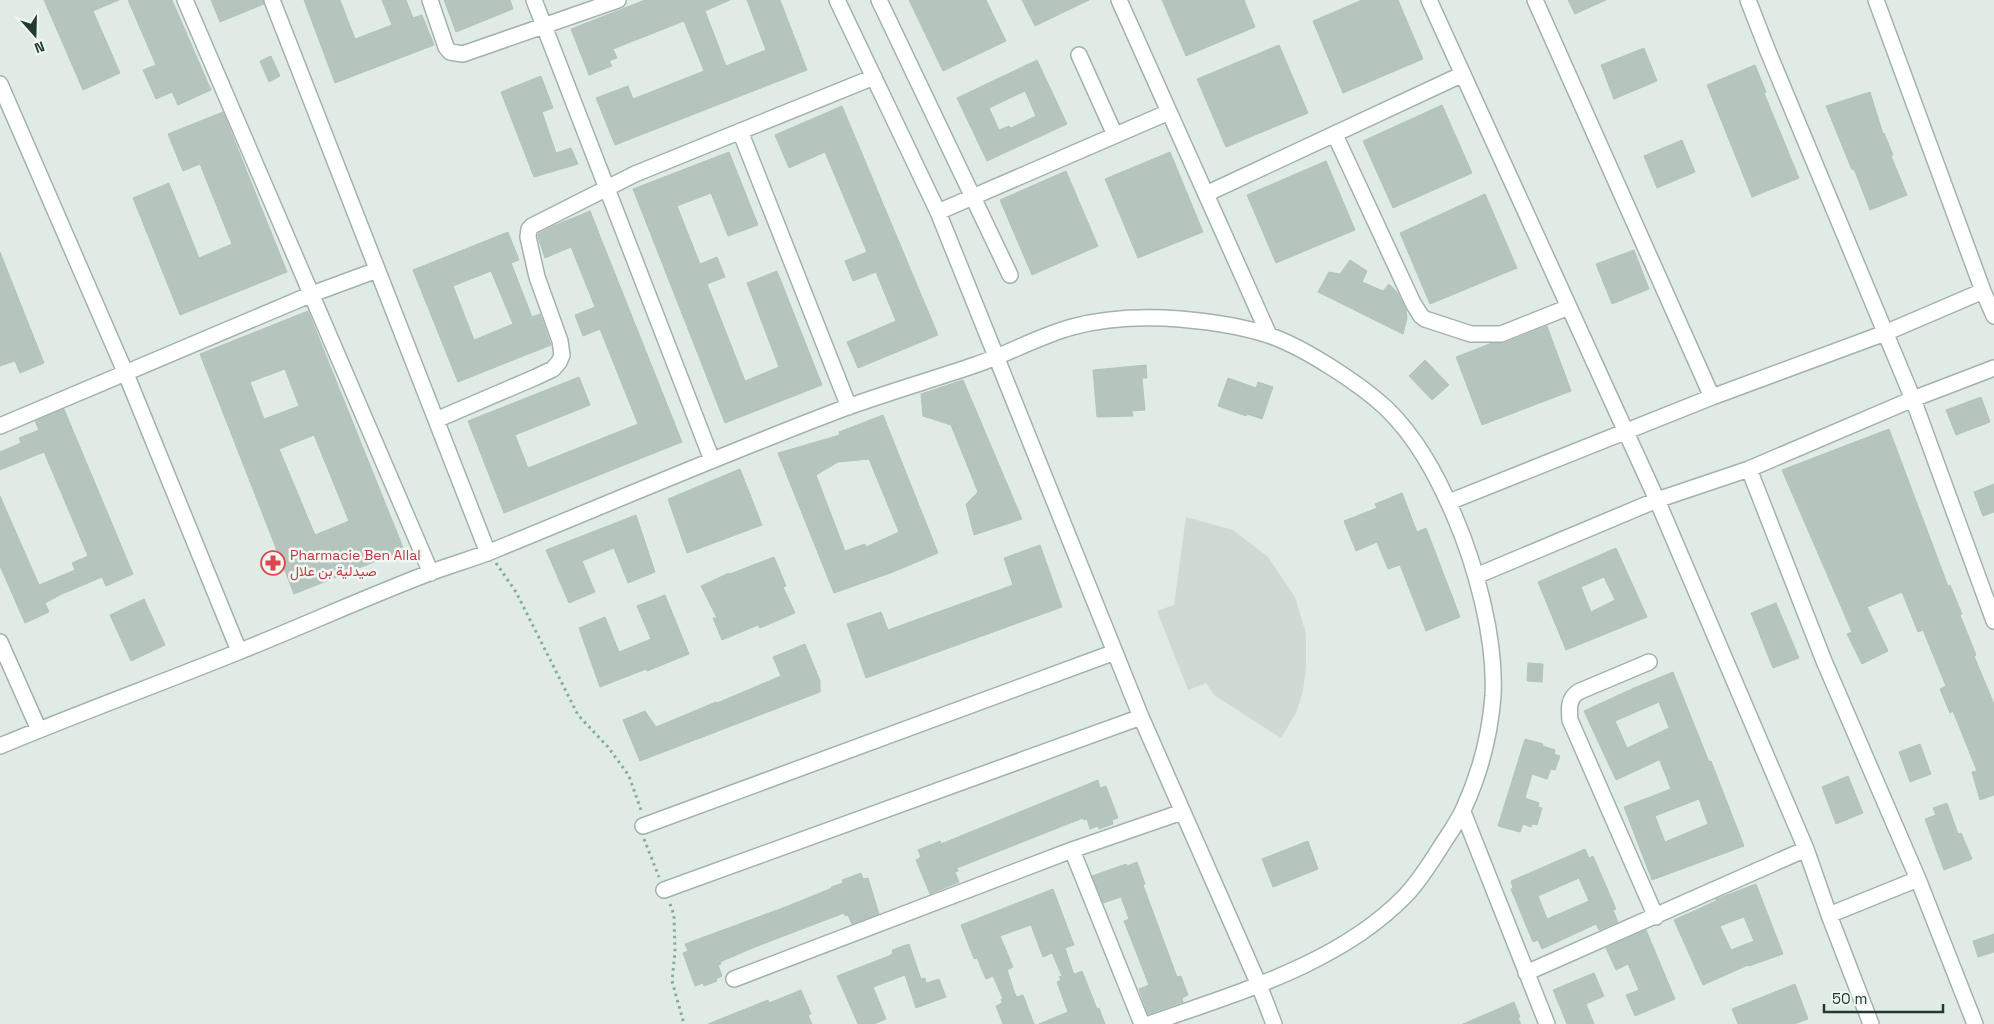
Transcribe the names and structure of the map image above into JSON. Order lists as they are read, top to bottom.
{
  "places": {
    "pharmacy": ["Pharmacie Ben Allal صيدلية بن علال"]
  },
  "scale_bar": "50 m",
  "north": "bottom"
}
